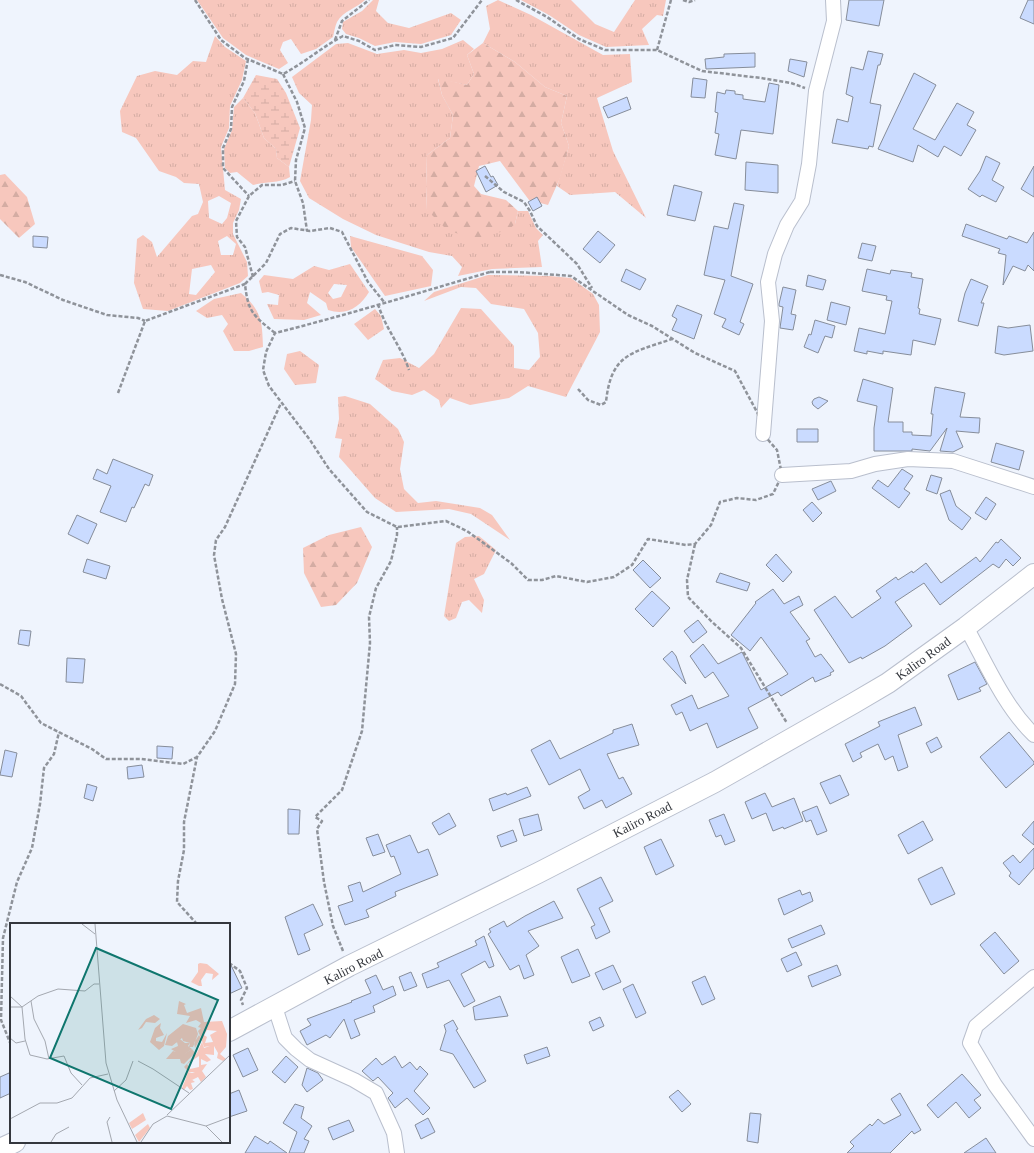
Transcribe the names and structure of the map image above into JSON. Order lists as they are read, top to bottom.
{
  "streets": {
    "main road": ["Kaliro Road"]
  }
}
